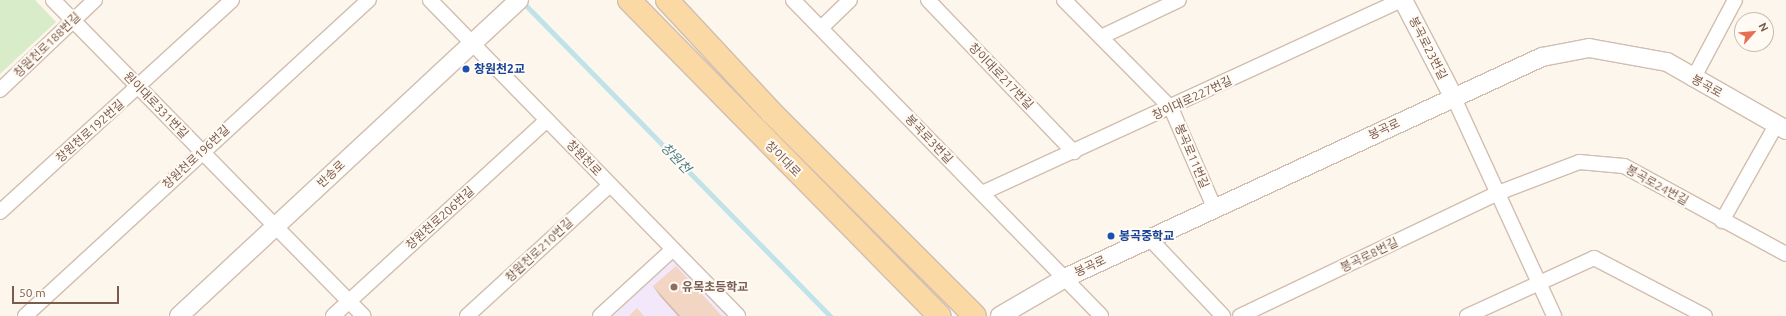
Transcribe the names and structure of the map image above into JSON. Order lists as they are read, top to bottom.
{
  "streets": {
    "main road": ["창이대로"],
    "street": [
      "창원천로188번길",
      "봉곡로23번길",
      "창이대로217번길",
      "봉곡로",
      "창이대로227번길",
      "원이대로331번길",
      "창원천로192번길",
      "봉곡로3번길",
      "봉곡로11번길",
      "창원천로196번길",
      "창원천로",
      "반송로",
      "봉곡로24번길",
      "창원천로206번길",
      "창원천로210번길",
      "봉곡로8번길"
    ]
  },
  "crossings": [
    ["창원천로188번길", "원이대로331번길"],
    ["봉곡로23번길", "봉곡로"],
    ["봉곡로23번길", "창이대로227번길"],
    ["창이대로217번길", "창이대로227번길"],
    ["봉곡로", "봉곡로3번길"],
    ["봉곡로", "봉곡로11번길"],
    ["봉곡로", "봉곡로24번길"],
    ["창이대로227번길", "봉곡로3번길"],
    ["창이대로227번길", "봉곡로11번길"],
    ["원이대로331번길", "창원천로192번길"],
    ["원이대로331번길", "창원천로196번길"],
    ["원이대로331번길", "반송로"],
    ["원이대로331번길", "창원천로206번길"],
    ["창원천로", "반송로"],
    ["창원천로", "창원천로206번길"],
    ["창원천로", "창원천로210번길"],
    ["봉곡로24번길", "봉곡로8번길"]
  ],
  "water": ["창원천"],
  "places": ["창원천2교", "봉곡중학교", "유목초등학교"],
  "scale_bar": "50 m",
  "north": "top right"
}
